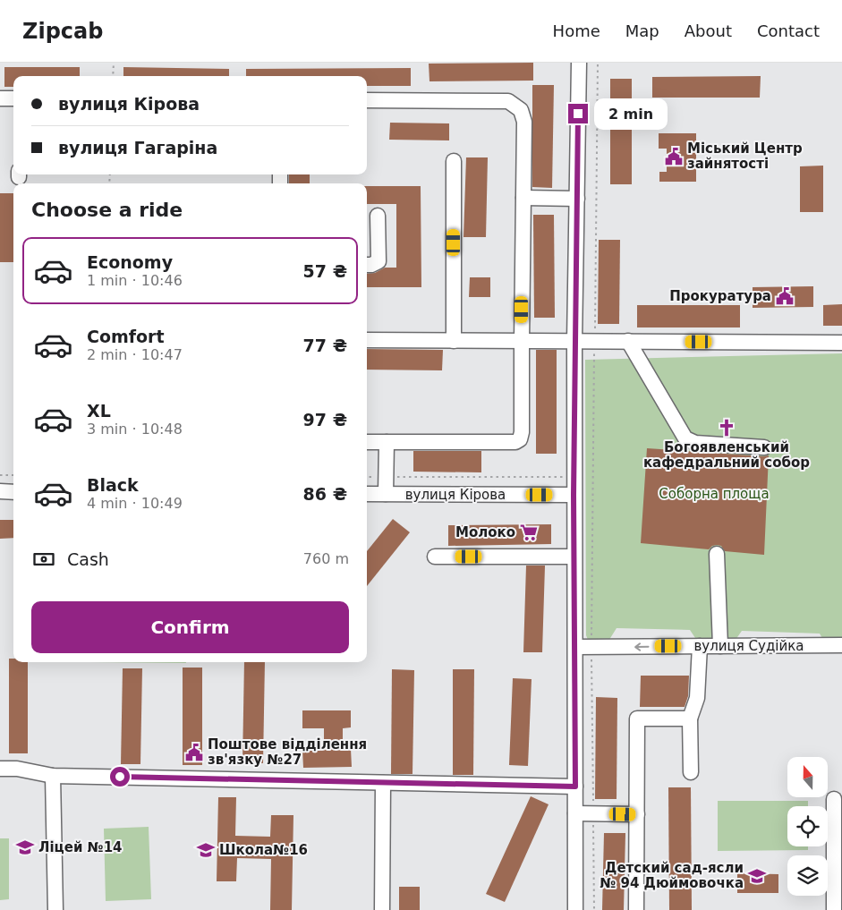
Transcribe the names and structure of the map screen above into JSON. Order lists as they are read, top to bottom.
{
  "streets": {
    "street": ["вулиця Кірова", "вулиця Судійка"]
  },
  "one_way": ["вулиця Судійка"],
  "parks": ["Соборна площа"],
  "places": {
    "public building": ["Міський Центр зайнятості", "Прокуратура", "Поштове відділення зв'язку №27"],
    "church": ["Богоявленський кафедральний собор"],
    "supermarket": ["Молоко"],
    "school or university": ["Ліцей №14", "Школа№16", "Детский сад-ясли № 94 Дюймовочка"]
  },
  "north": "top",
  "page": {
    "header": "Zipcab",
    "nav": [
      "Home",
      "Map",
      "About",
      "Contact"
    ],
    "banner": ["вулиця Кірова", "вулиця Гагаріна"],
    "bubble": "2 min",
    "heading": "Choose a ride",
    "list": [
      {
        "name": "Economy",
        "note": "1 min · 10:46",
        "value": "57 ₴"
      },
      {
        "name": "Comfort",
        "note": "2 min · 10:47",
        "value": "77 ₴"
      },
      {
        "name": "XL",
        "note": "3 min · 10:48",
        "value": "97 ₴"
      },
      {
        "name": "Black",
        "note": "4 min · 10:49",
        "value": "86 ₴"
      }
    ],
    "pay": ["Cash", "760 m"],
    "buttons": "Confirm"
  }
}
